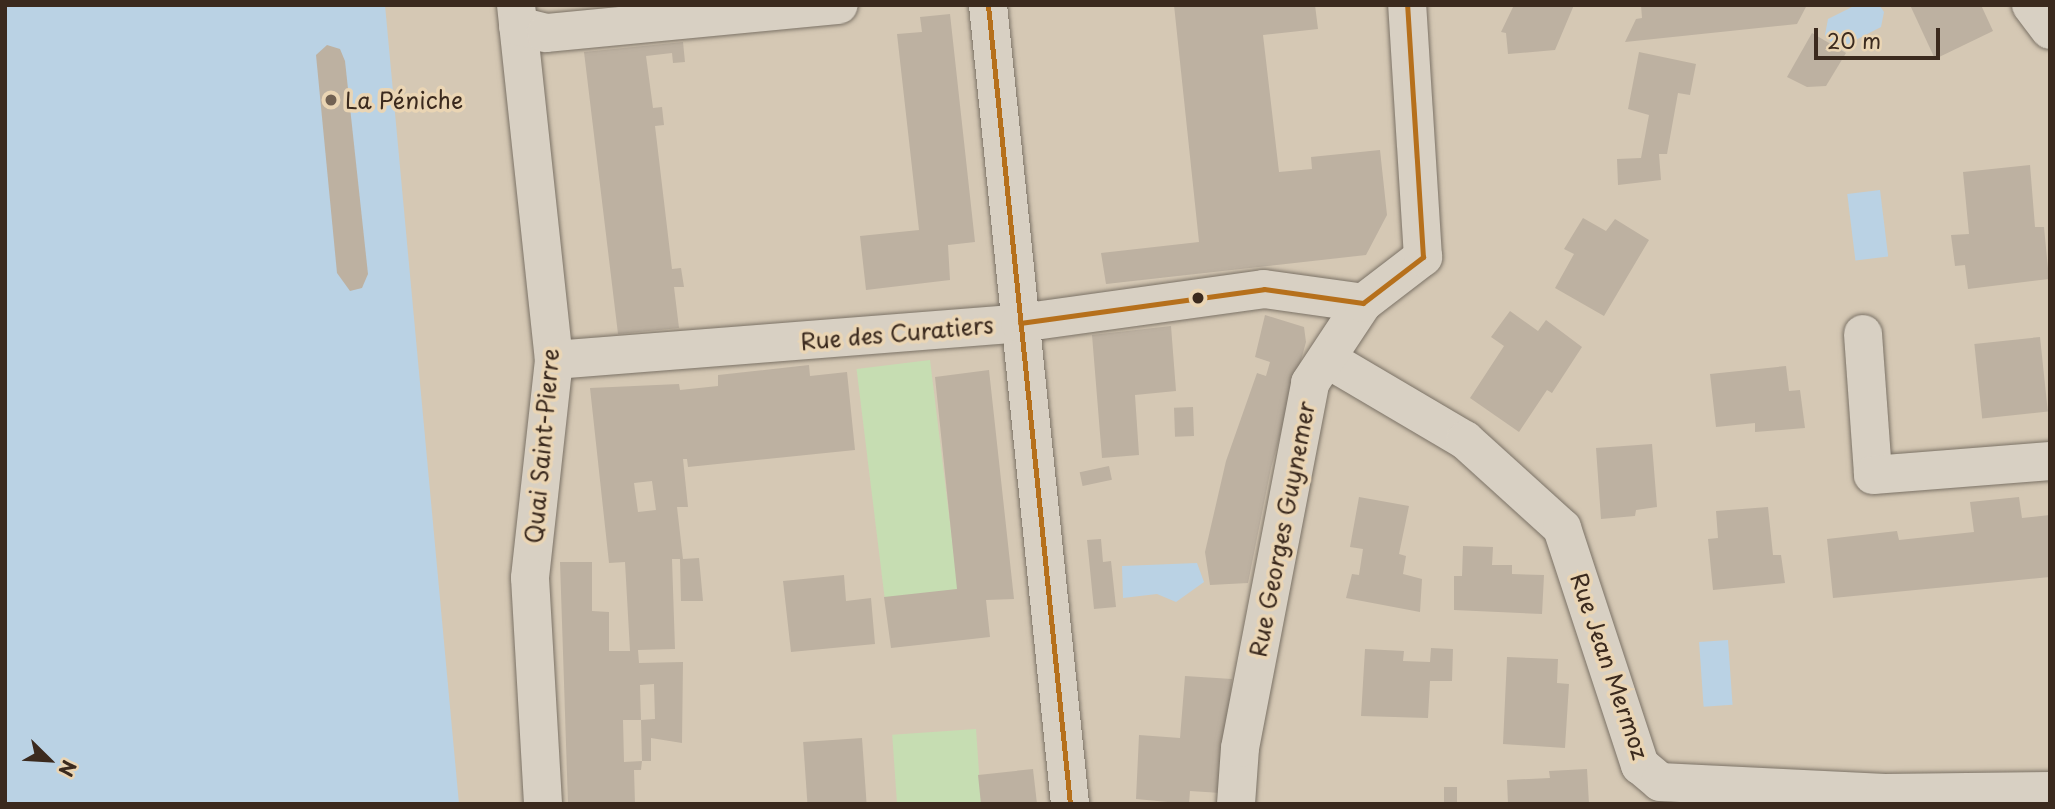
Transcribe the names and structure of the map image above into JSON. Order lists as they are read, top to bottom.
{
  "streets": {
    "street": [
      "Rue des Curatiers",
      "Quai Saint-Pierre",
      "Rue Georges Guynemer",
      "Rue Jean Mermoz"
    ]
  },
  "crossings": [
    ["Rue des Curatiers", "Quai Saint-Pierre"],
    ["Rue des Curatiers", "Rue Georges Guynemer"],
    ["Rue Georges Guynemer", "Rue Jean Mermoz"]
  ],
  "places": ["La Péniche"],
  "scale_bar": "20 m",
  "north": "bottom right"
}
